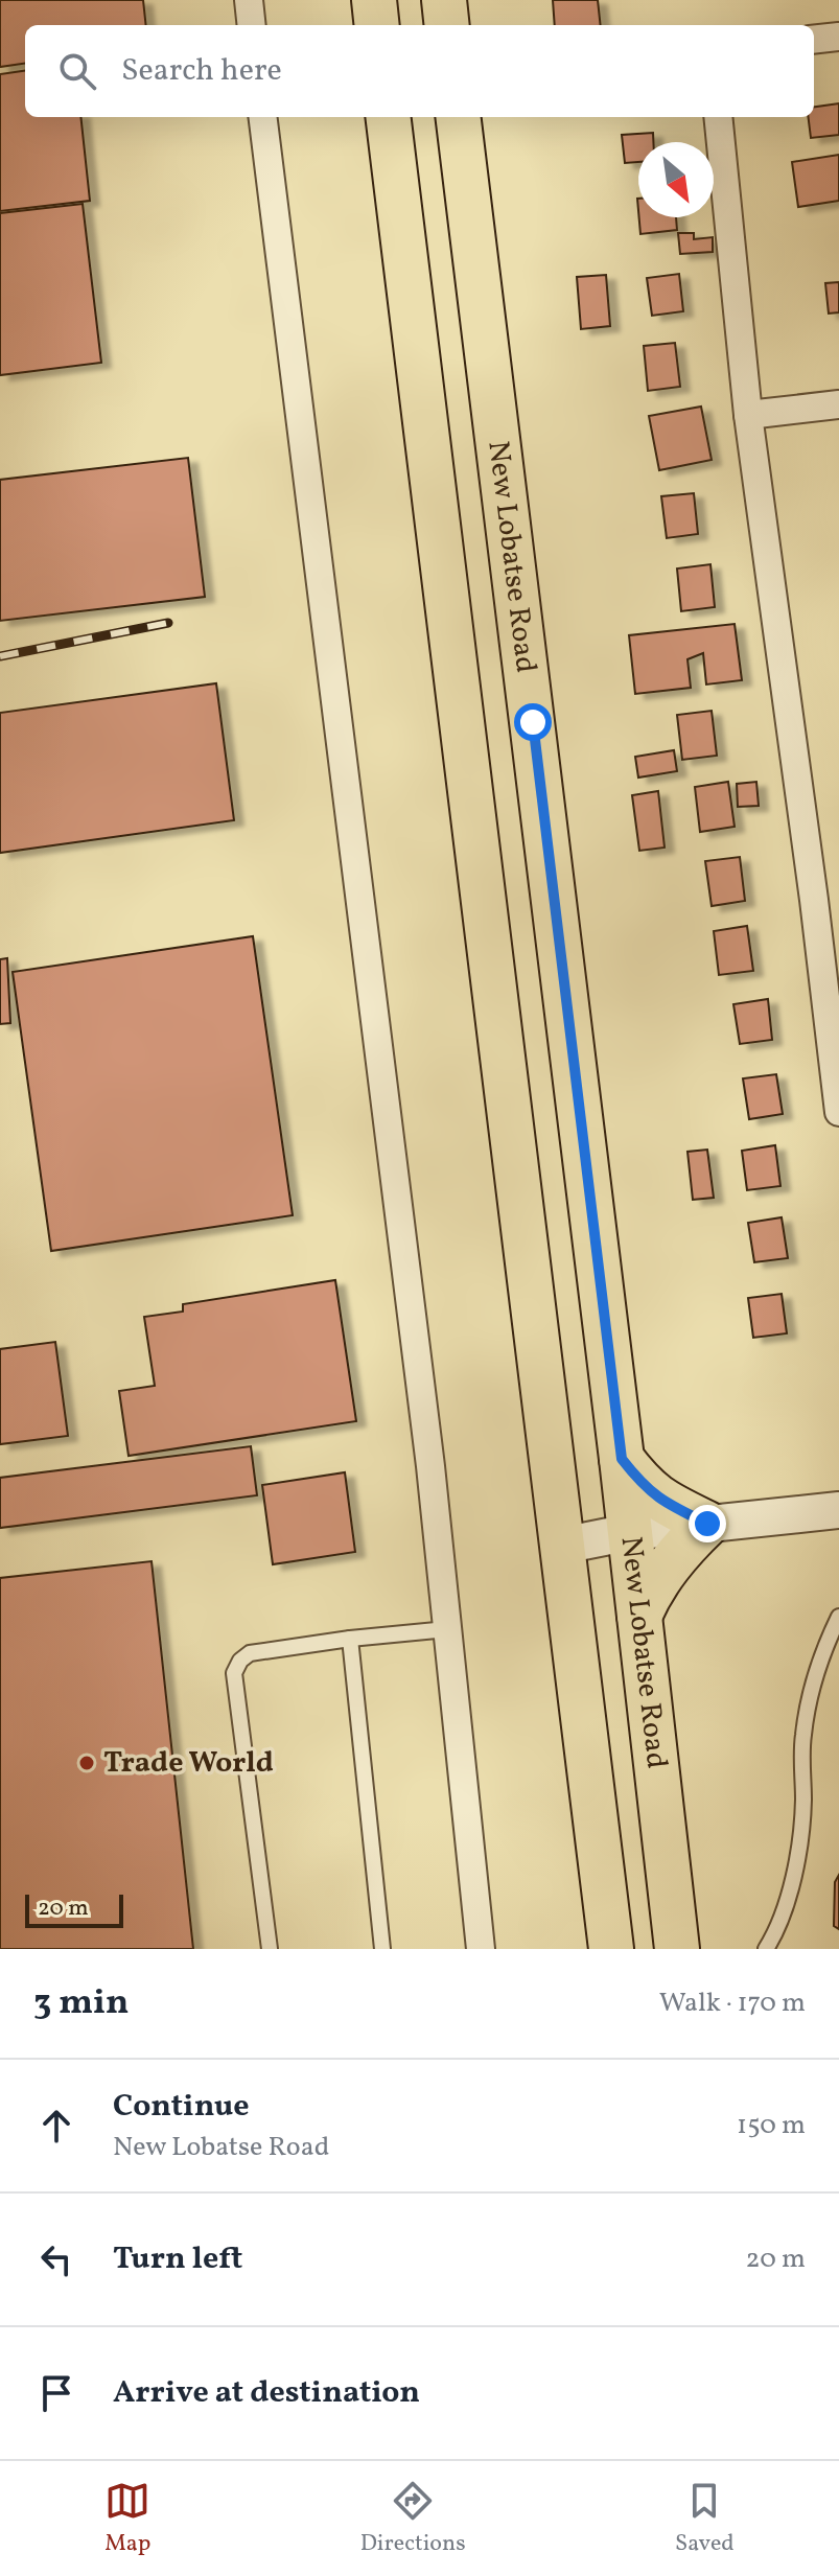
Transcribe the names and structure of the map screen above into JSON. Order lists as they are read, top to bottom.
{
  "streets": {
    "main road": ["New Lobatse Road"]
  },
  "places": ["Trade World"],
  "scale_bar": "20 m",
  "north": "bottom right",
  "page": {
    "search": "Search here",
    "scale": "20 m",
    "heading": ["3 min", "Walk · 170 m"],
    "list": [
      ["Continue", "New Lobatse Road", "150 m"],
      ["Turn left", "20 m"],
      "Arrive at destination"
    ],
    "nav": ["Map", "Directions", "Saved"]
  }
}
